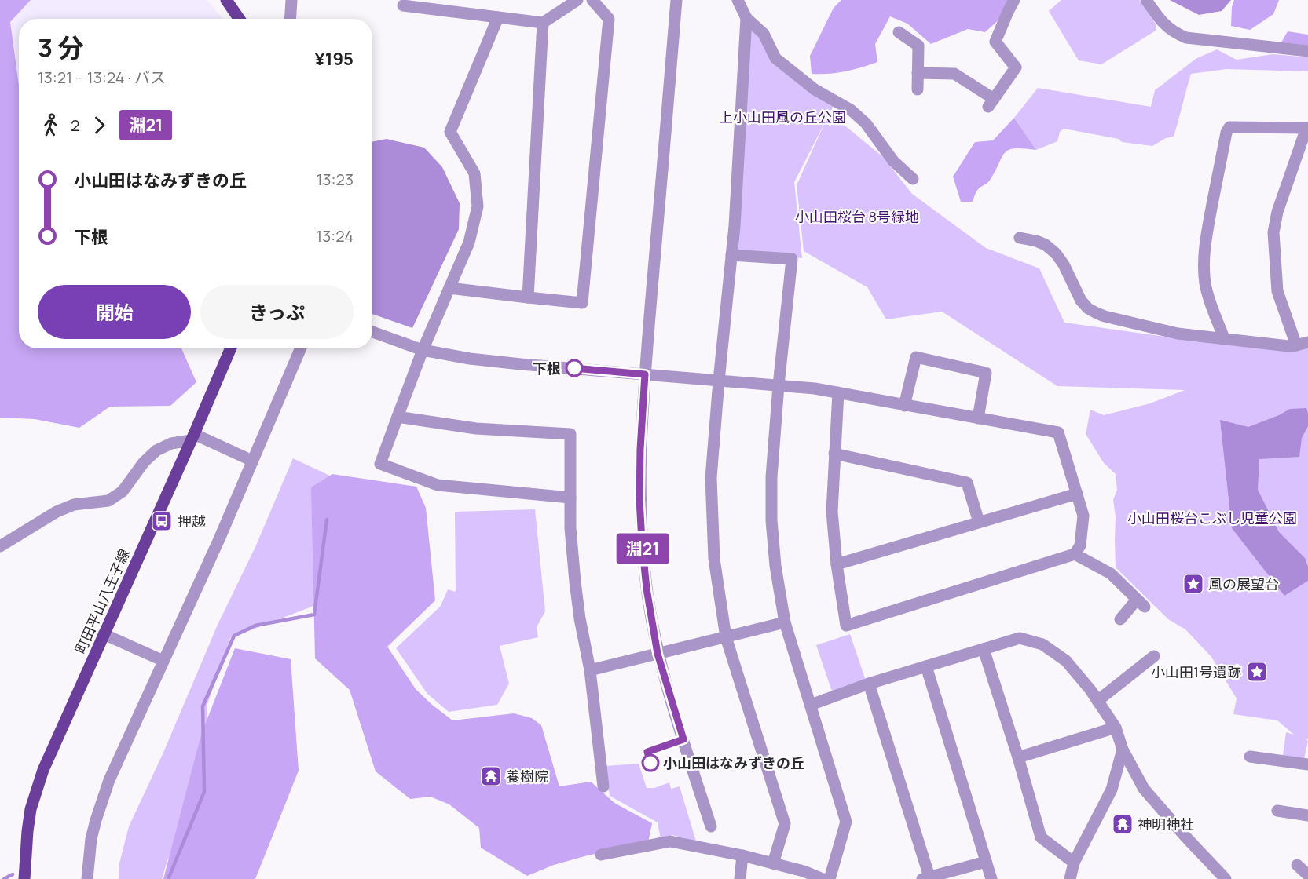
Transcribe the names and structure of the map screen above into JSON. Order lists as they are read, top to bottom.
{
  "streets": {
    "main road": ["町田平山八王子線"]
  },
  "parks": ["上小山田風の丘公園", "小山田桜台 8号緑地", "小山田桜台こぶし児童公園"],
  "places": {
    "other": ["下根", "小山田はなみずきの丘"],
    "bus stop": ["押越"],
    "place": ["風の展望台", "小山田1号遺跡"],
    "temple": ["養樹院", "神明神社"]
  },
  "lines": ["bus line 淵21"],
  "page": {
    "on_map": "淵21",
    "heading": ["3 分", "13:21 – 13:24 · バス", "¥195"],
    "legs": ["2", "淵21"],
    "list": [
      {
        "name": "小山田はなみずきの丘",
        "value": "13:23"
      },
      {
        "name": "下根",
        "value": "13:24"
      }
    ],
    "buttons": ["開始", "きっぷ"]
  }
}
